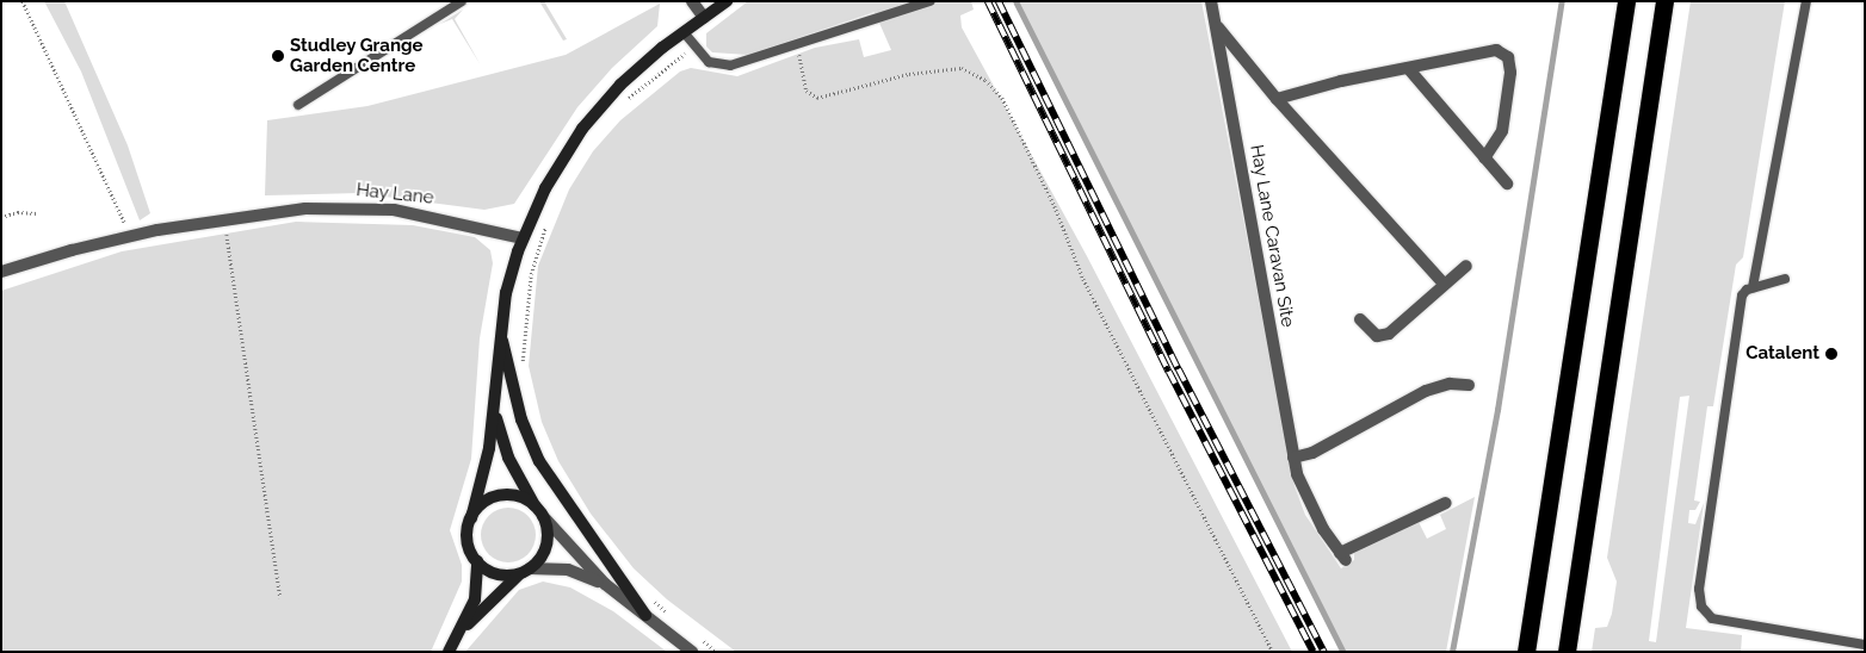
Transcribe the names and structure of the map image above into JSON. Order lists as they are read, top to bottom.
{
  "streets": {
    "street": ["Hay Lane", "Hay Lane Caravan Site"]
  },
  "places": ["Studley Grange Garden Centre", "Catalent"]
}
